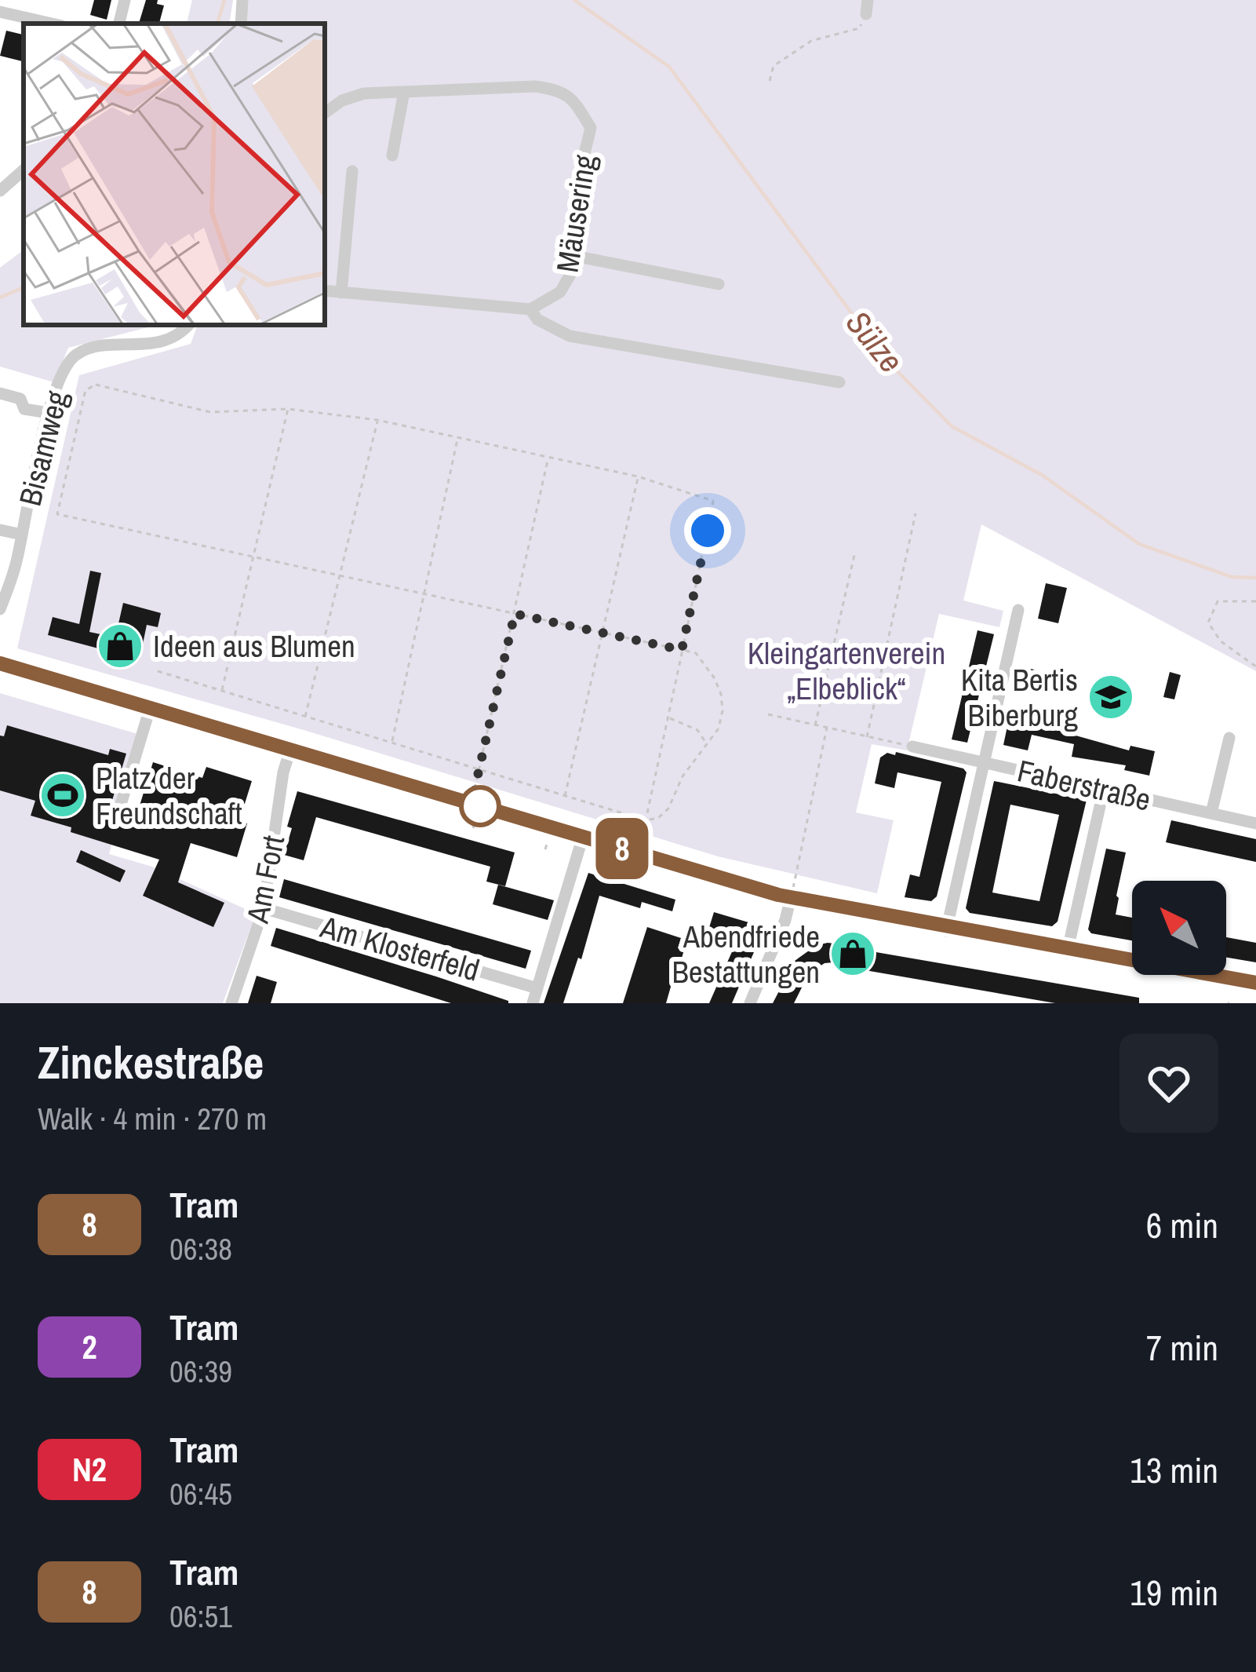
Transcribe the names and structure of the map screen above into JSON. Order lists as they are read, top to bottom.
{
  "streets": {
    "street": [
      "Mäusering",
      "Bisamweg",
      "Faberstraße",
      "Am Fort",
      "Am Klosterfeld"
    ]
  },
  "crossings": [
    ["Am Fort", "Am Klosterfeld"]
  ],
  "water": ["Sülze"],
  "parks": ["Kleingartenverein „Elbeblick“"],
  "places": {
    "shop": ["Ideen aus Blumen", "Abendfriede Bestattungen"],
    "school or university": ["Kita Bertis Biberburg"],
    "sports": ["Platz der Freundschaft"]
  },
  "lines": ["tram line 8"],
  "north": "top left",
  "page": {
    "on_map": "8",
    "heading": ["Zinckestraße", "Walk · 4 min · 270 m"],
    "list": [
      {
        "mark": "8",
        "name": "Tram",
        "note": "06:38",
        "value": "6 min"
      },
      {
        "mark": "2",
        "name": "Tram",
        "note": "06:39",
        "value": "7 min"
      },
      {
        "mark": "N2",
        "name": "Tram",
        "note": "06:45",
        "value": "13 min"
      },
      {
        "mark": "8",
        "name": "Tram",
        "note": "06:51",
        "value": "19 min"
      }
    ]
  }
}
